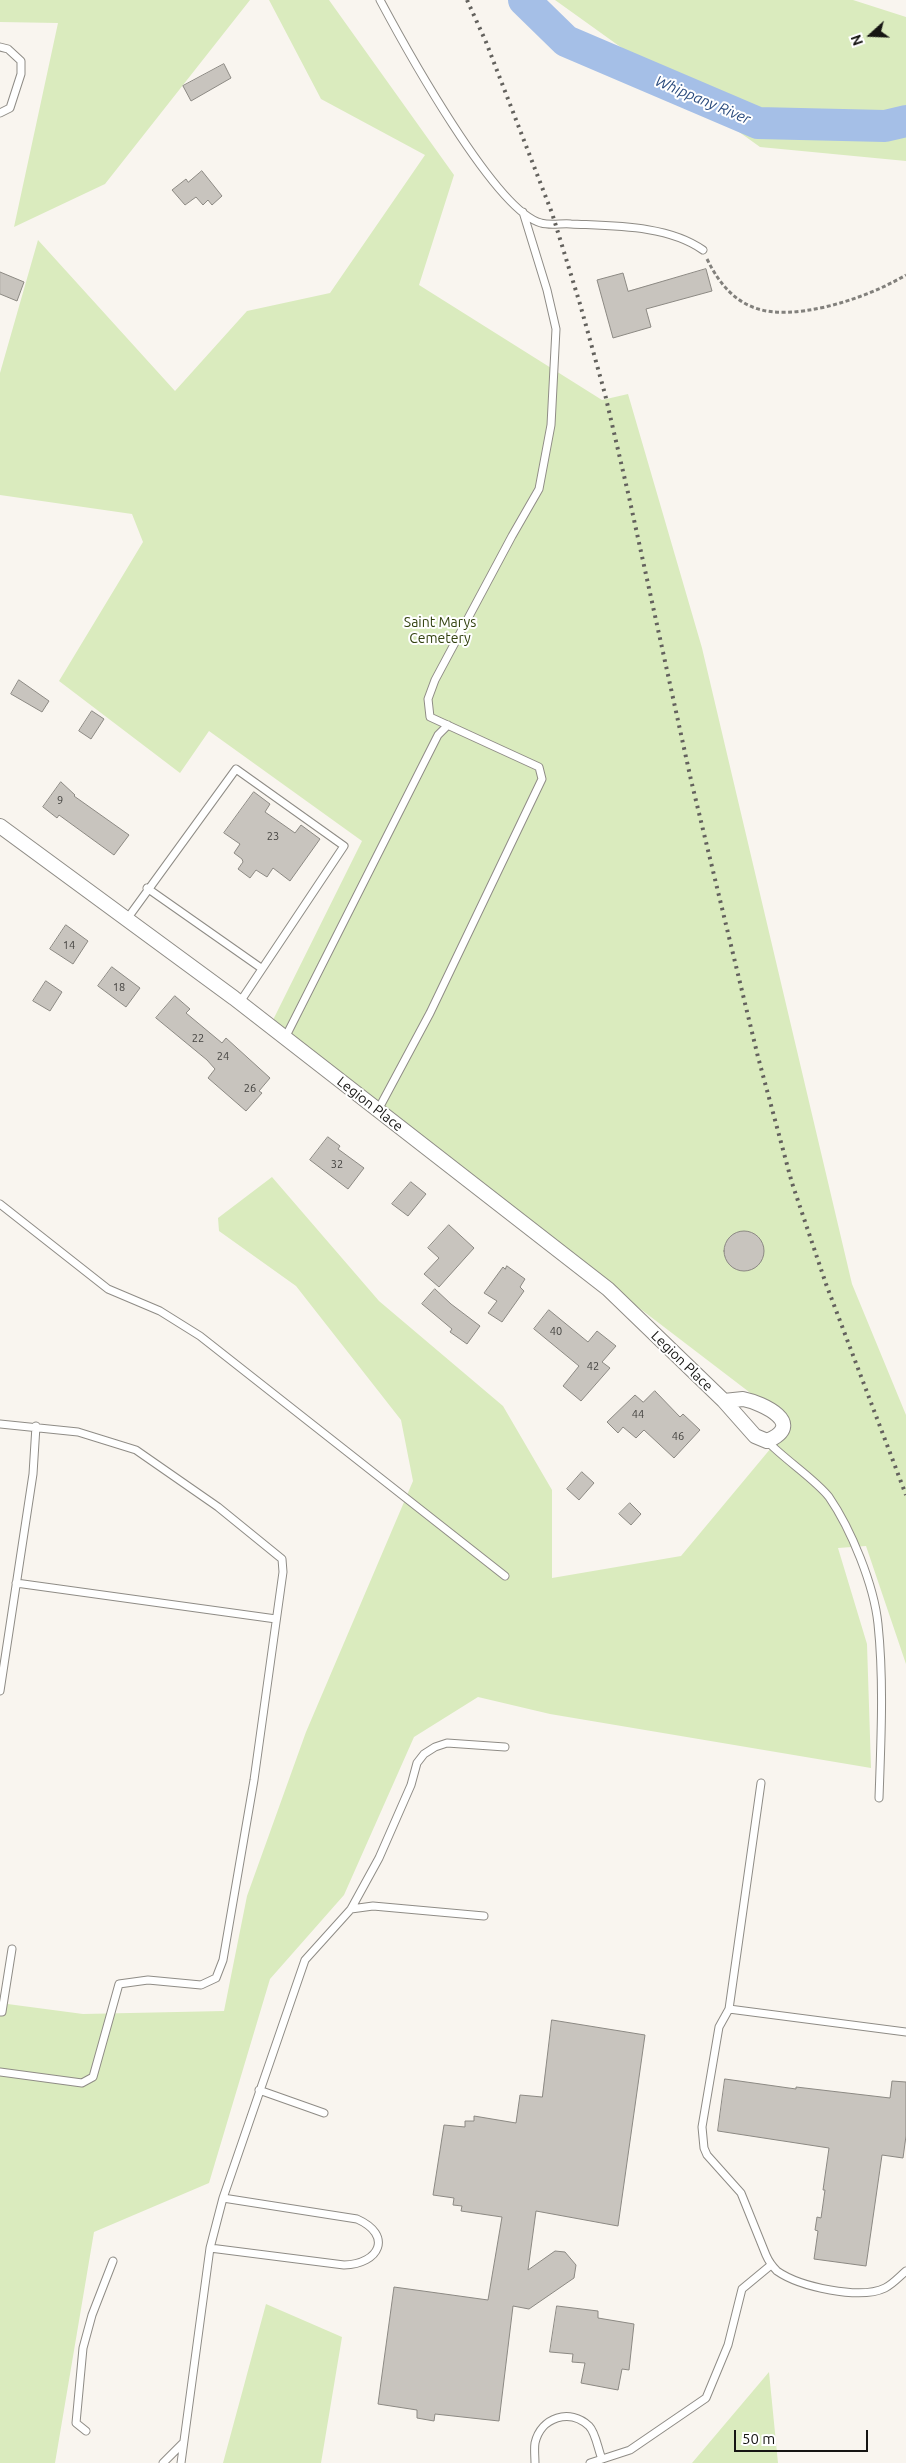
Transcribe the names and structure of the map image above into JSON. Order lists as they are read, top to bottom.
{
  "streets": {
    "street": ["Legion Place"]
  },
  "water": ["Whippany River"],
  "parks": ["Saint Marys Cemetery"],
  "house_numbers": [
    "9",
    "23",
    "14",
    "18",
    "22",
    "24",
    "26",
    "32",
    "40",
    "42",
    "44",
    "46"
  ],
  "scale_bar": "50 m",
  "north": "left"
}
